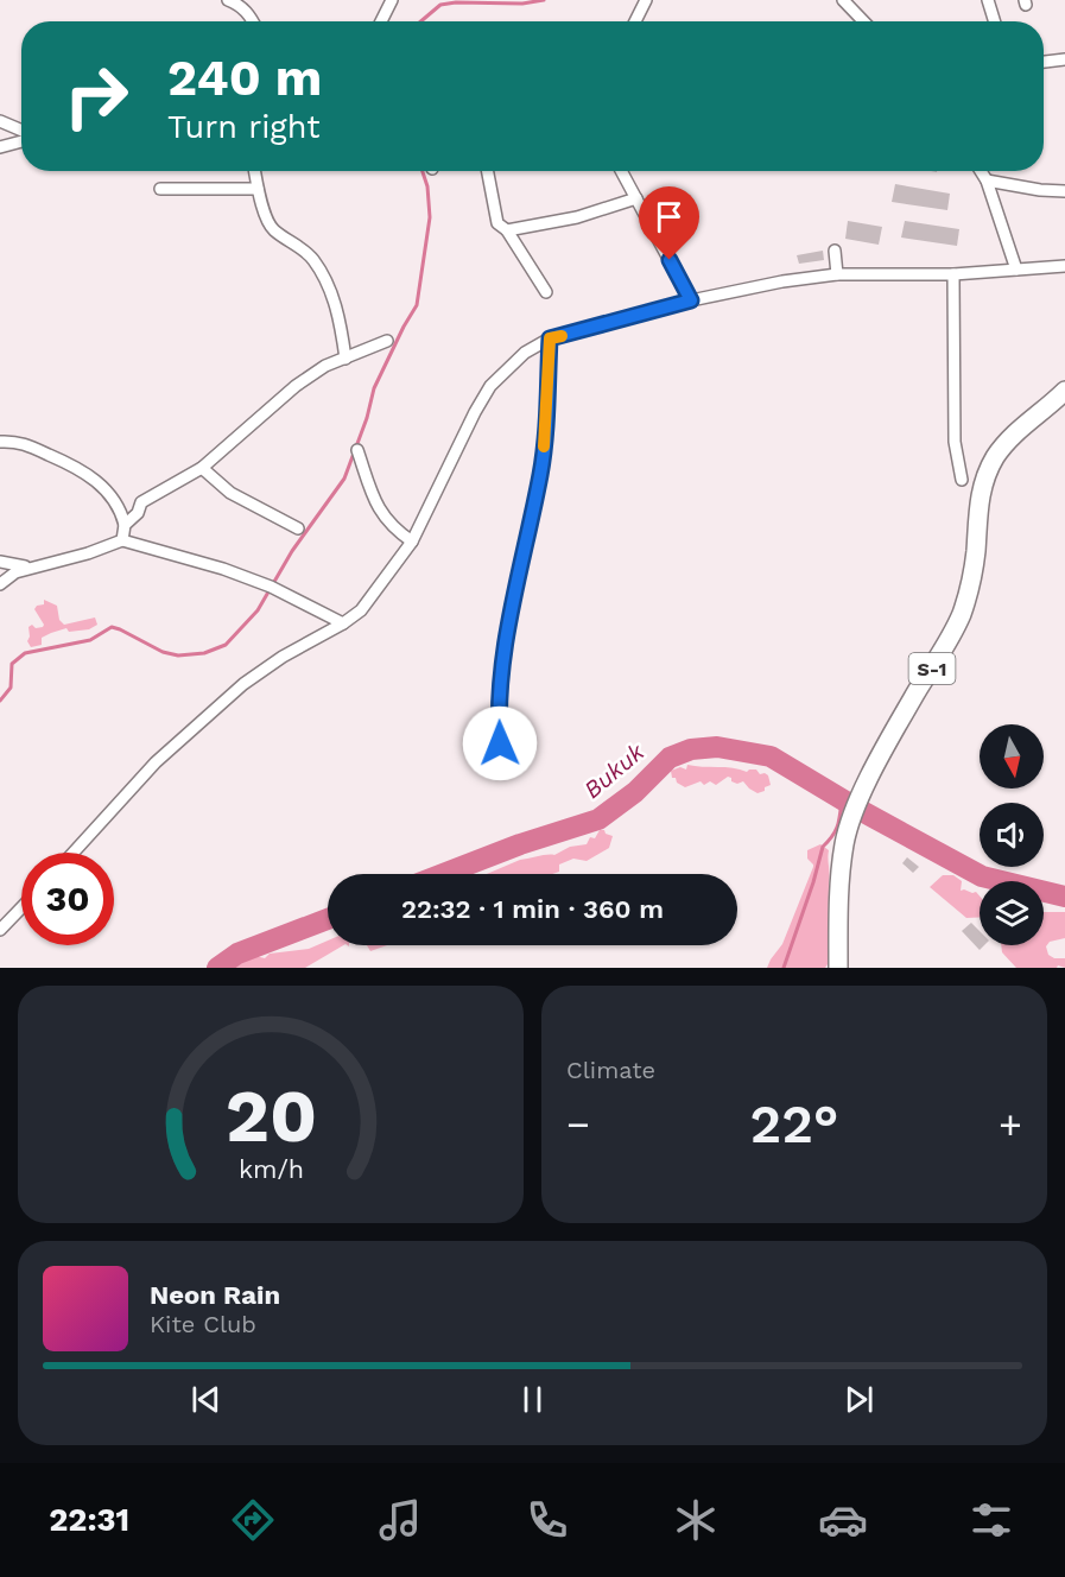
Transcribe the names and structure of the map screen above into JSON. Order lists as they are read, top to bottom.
{
  "streets": {
    "main road": ["S-1"]
  },
  "water": ["Bukuk"],
  "north": "bottom",
  "page": {
    "turn": ["240 m", "Turn right"],
    "limit": "30",
    "trip": "22:32 · 1 min · 360 m",
    "tile": "Climate",
    "heat": ["−", "22°", "+"],
    "song": ["Neon Rain", "Kite Club"],
    "tabs": "22:31",
    "gauge": ["20", "km/h"]
  }
}
